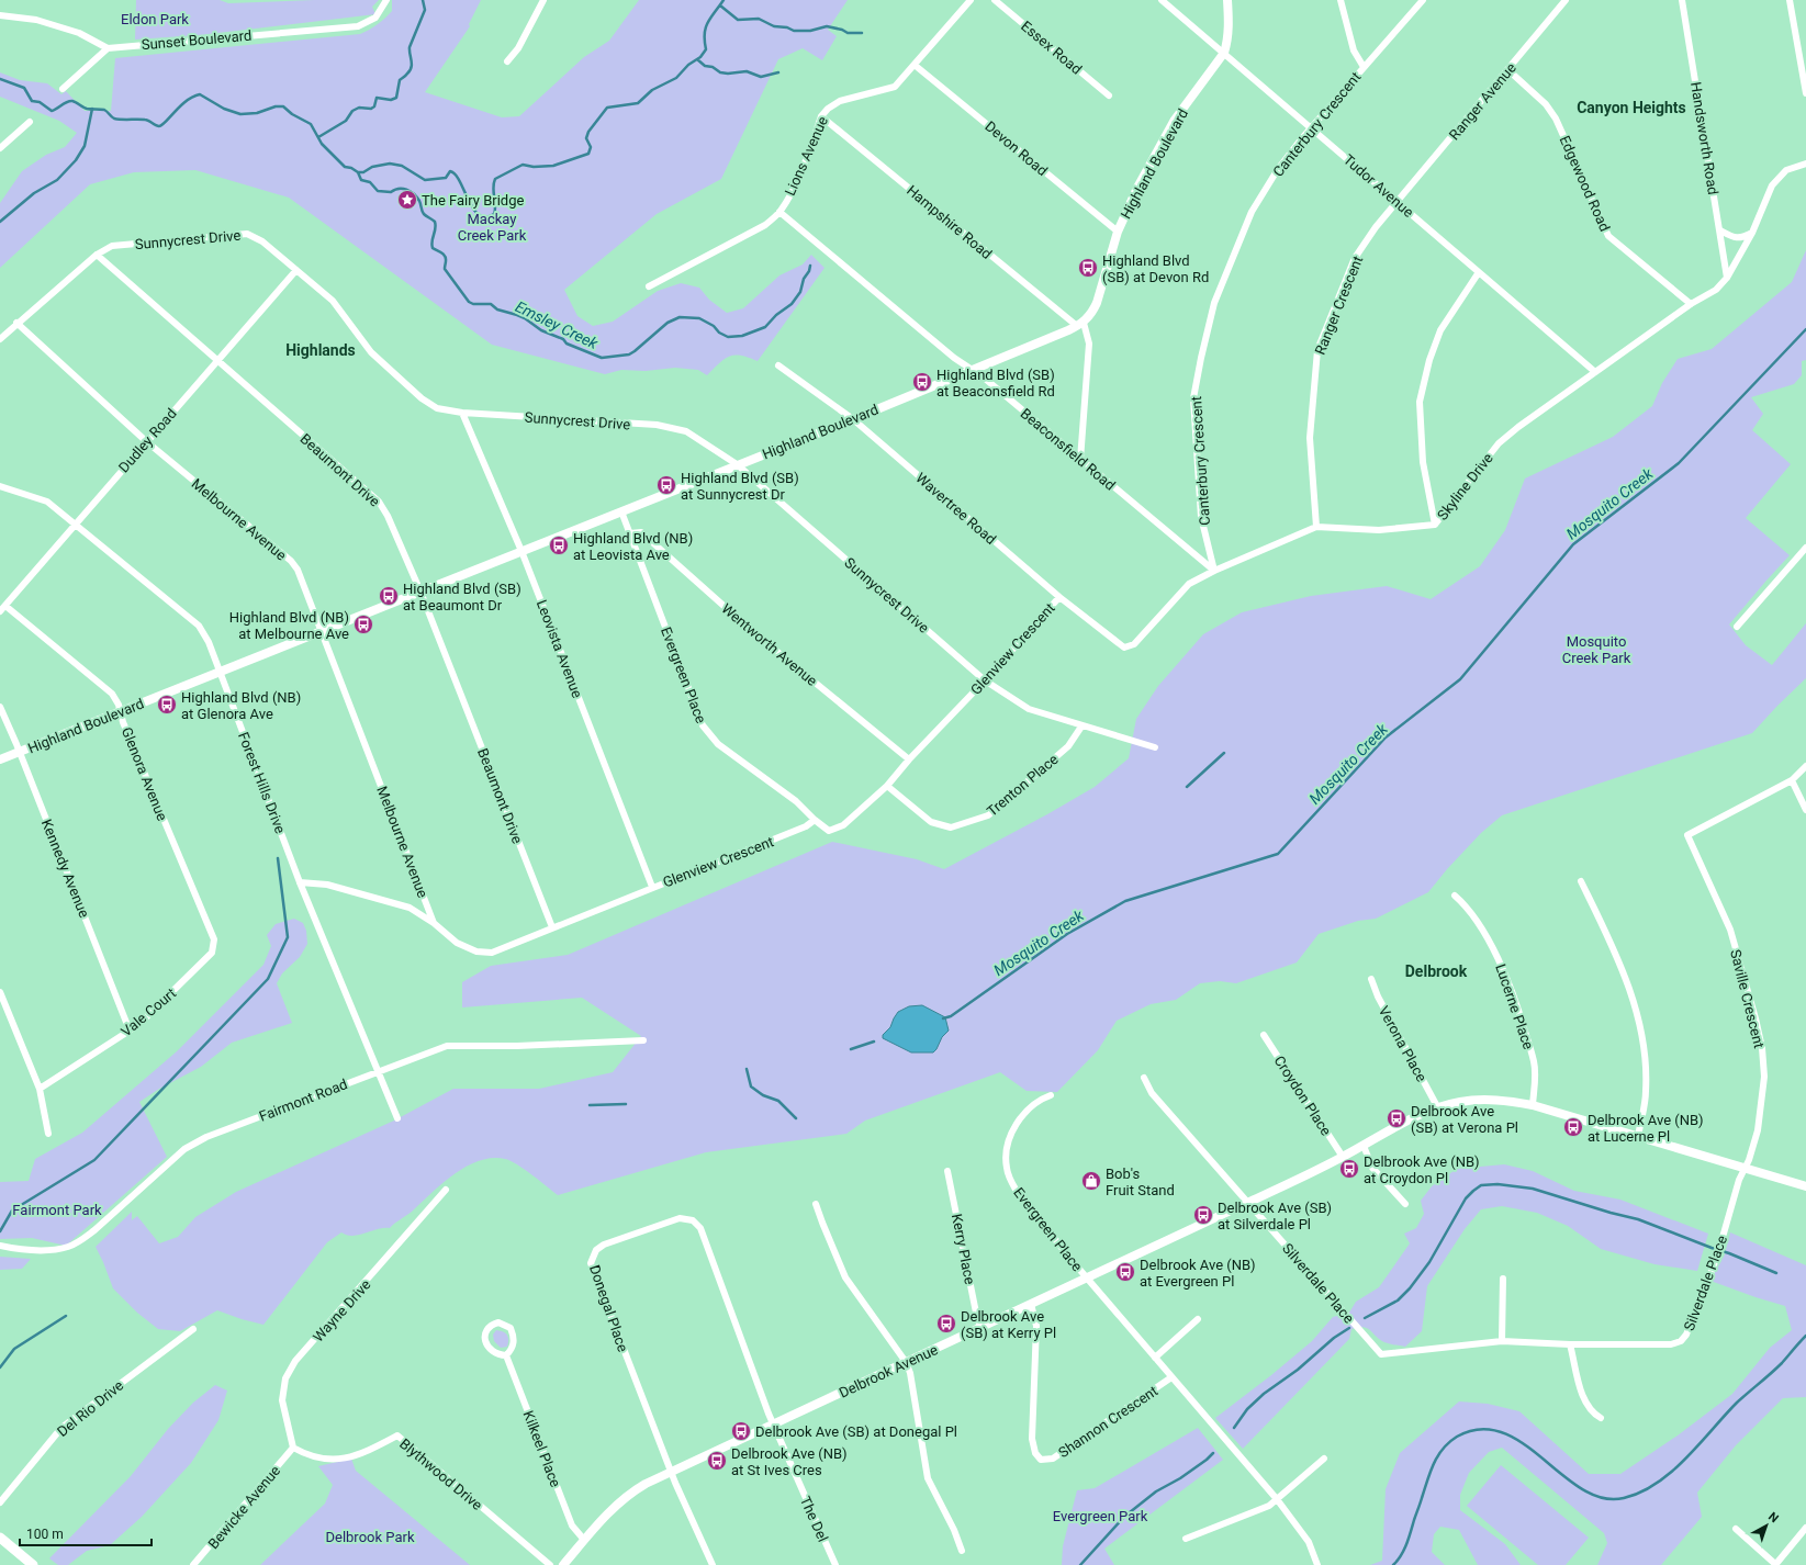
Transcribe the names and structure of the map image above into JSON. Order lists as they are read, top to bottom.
{
  "streets": {
    "street": [
      "Sunset Boulevard",
      "Essex Road",
      "Ranger Avenue",
      "Canterbury Crescent",
      "Handsworth Road",
      "Devon Road",
      "Lions Avenue",
      "Highland Boulevard",
      "Edgewood Road",
      "Tudor Avenue",
      "Hampshire Road",
      "Sunnycrest Drive",
      "Ranger Crescent",
      "Dudley Road",
      "Beaconsfield Road",
      "Beaumont Drive",
      "Skyline Drive",
      "Wavertree Road",
      "Melbourne Avenue",
      "Wentworth Avenue",
      "Leovista Avenue",
      "Glenview Crescent",
      "Evergreen Place",
      "Glenora Avenue",
      "Forest Hills Drive",
      "Trenton Place",
      "Kennedy Avenue",
      "Saville Crescent",
      "Lucerne Place",
      "Vale Court",
      "Verona Place",
      "Croydon Place",
      "Fairmont Road",
      "Kerry Place",
      "Silverdale Place",
      "Donegal Place",
      "Wayne Drive",
      "Delbrook Avenue",
      "Del Rio Drive",
      "Shannon Crescent",
      "Kilkeel Place",
      "Blythwood Drive",
      "Bewicke Avenue",
      "The Del"
    ]
  },
  "crossings": [
    ["Ranger Avenue", "Edgewood Road"],
    ["Ranger Avenue", "Tudor Avenue"],
    ["Ranger Avenue", "Ranger Crescent"],
    ["Canterbury Crescent", "Tudor Avenue"],
    ["Canterbury Crescent", "Beaconsfield Road"],
    ["Canterbury Crescent", "Skyline Drive"],
    ["Handsworth Road", "Skyline Drive"],
    ["Devon Road", "Lions Avenue"],
    ["Devon Road", "Highland Boulevard"],
    ["Lions Avenue", "Hampshire Road"],
    ["Lions Avenue", "Beaconsfield Road"],
    ["Highland Boulevard", "Tudor Avenue"],
    ["Highland Boulevard", "Hampshire Road"],
    ["Highland Boulevard", "Sunnycrest Drive"],
    ["Highland Boulevard", "Beaconsfield Road"],
    ["Highland Boulevard", "Beaumont Drive"],
    ["Highland Boulevard", "Wavertree Road"],
    ["Highland Boulevard", "Melbourne Avenue"],
    ["Highland Boulevard", "Leovista Avenue"],
    ["Highland Boulevard", "Evergreen Place"],
    ["Highland Boulevard", "Glenora Avenue"],
    ["Highland Boulevard", "Forest Hills Drive"],
    ["Highland Boulevard", "Kennedy Avenue"],
    ["Edgewood Road", "Skyline Drive"],
    ["Tudor Avenue", "Ranger Crescent"],
    ["Tudor Avenue", "Skyline Drive"],
    ["Sunnycrest Drive", "Dudley Road"],
    ["Sunnycrest Drive", "Beaumont Drive"],
    ["Sunnycrest Drive", "Melbourne Avenue"],
    ["Sunnycrest Drive", "Leovista Avenue"],
    ["Sunnycrest Drive", "Glenview Crescent"],
    ["Sunnycrest Drive", "Trenton Place"],
    ["Ranger Crescent", "Skyline Drive"],
    ["Dudley Road", "Beaumont Drive"],
    ["Dudley Road", "Melbourne Avenue"],
    ["Dudley Road", "Glenora Avenue"],
    ["Dudley Road", "Forest Hills Drive"],
    ["Beaconsfield Road", "Skyline Drive"],
    ["Beaumont Drive", "Glenview Crescent"],
    ["Skyline Drive", "Wavertree Road"],
    ["Wavertree Road", "Glenview Crescent"],
    ["Melbourne Avenue", "Glenview Crescent"],
    ["Wentworth Avenue", "Glenview Crescent"],
    ["Wentworth Avenue", "Evergreen Place"],
    ["Leovista Avenue", "Glenview Crescent"],
    ["Glenview Crescent", "Evergreen Place"],
    ["Glenview Crescent", "Forest Hills Drive"],
    ["Glenview Crescent", "Trenton Place"],
    ["Evergreen Place", "Delbrook Avenue"],
    ["Evergreen Place", "Shannon Crescent"],
    ["Glenora Avenue", "Vale Court"],
    ["Forest Hills Drive", "Fairmont Road"],
    ["Kennedy Avenue", "Vale Court"],
    ["Saville Crescent", "Silverdale Place"],
    ["Saville Crescent", "Delbrook Avenue"],
    ["Lucerne Place", "Delbrook Avenue"],
    ["Verona Place", "Delbrook Avenue"],
    ["Croydon Place", "Delbrook Avenue"],
    ["Kerry Place", "Delbrook Avenue"],
    ["Silverdale Place", "Delbrook Avenue"],
    ["Donegal Place", "Delbrook Avenue"],
    ["Donegal Place", "The Del"],
    ["Wayne Drive", "Blythwood Drive"],
    ["Wayne Drive", "Bewicke Avenue"],
    ["Delbrook Avenue", "Shannon Crescent"],
    ["Delbrook Avenue", "Kilkeel Place"],
    ["Delbrook Avenue", "The Del"],
    ["Blythwood Drive", "Bewicke Avenue"]
  ],
  "districts": ["Canyon Heights", "Highlands", "Delbrook"],
  "water": ["Emsley Creek", "Mosquito Creek"],
  "parks": [
    "Eldon Park",
    "Mackay Creek Park",
    "Mosquito Creek Park",
    "Fairmont Park",
    "Evergreen Park",
    "Delbrook Park"
  ],
  "places": {
    "place": ["The Fairy Bridge"],
    "bus stop": [
      "Highland Blvd (SB) at Devon Rd",
      "Highland Blvd (SB) at Beaconsfield Rd",
      "Highland Blvd (SB) at Sunnycrest Dr",
      "Highland Blvd (NB) at Leovista Ave",
      "Highland Blvd (SB) at Beaumont Dr",
      "Highland Blvd (NB) at Melbourne Ave",
      "Highland Blvd (NB) at Glenora Ave",
      "Delbrook Ave (SB) at Verona Pl",
      "Delbrook Ave (NB) at Lucerne Pl",
      "Delbrook Ave (NB) at Croydon Pl",
      "Delbrook Ave (SB) at Silverdale Pl",
      "Delbrook Ave (NB) at Evergreen Pl",
      "Delbrook Ave (SB) at Kerry Pl",
      "Delbrook Ave (SB) at Donegal Pl",
      "Delbrook Ave (NB) at St Ives Cres"
    ],
    "shop": ["Bob's Fruit Stand"]
  },
  "scale_bar": "100 m",
  "north": "top right"
}
